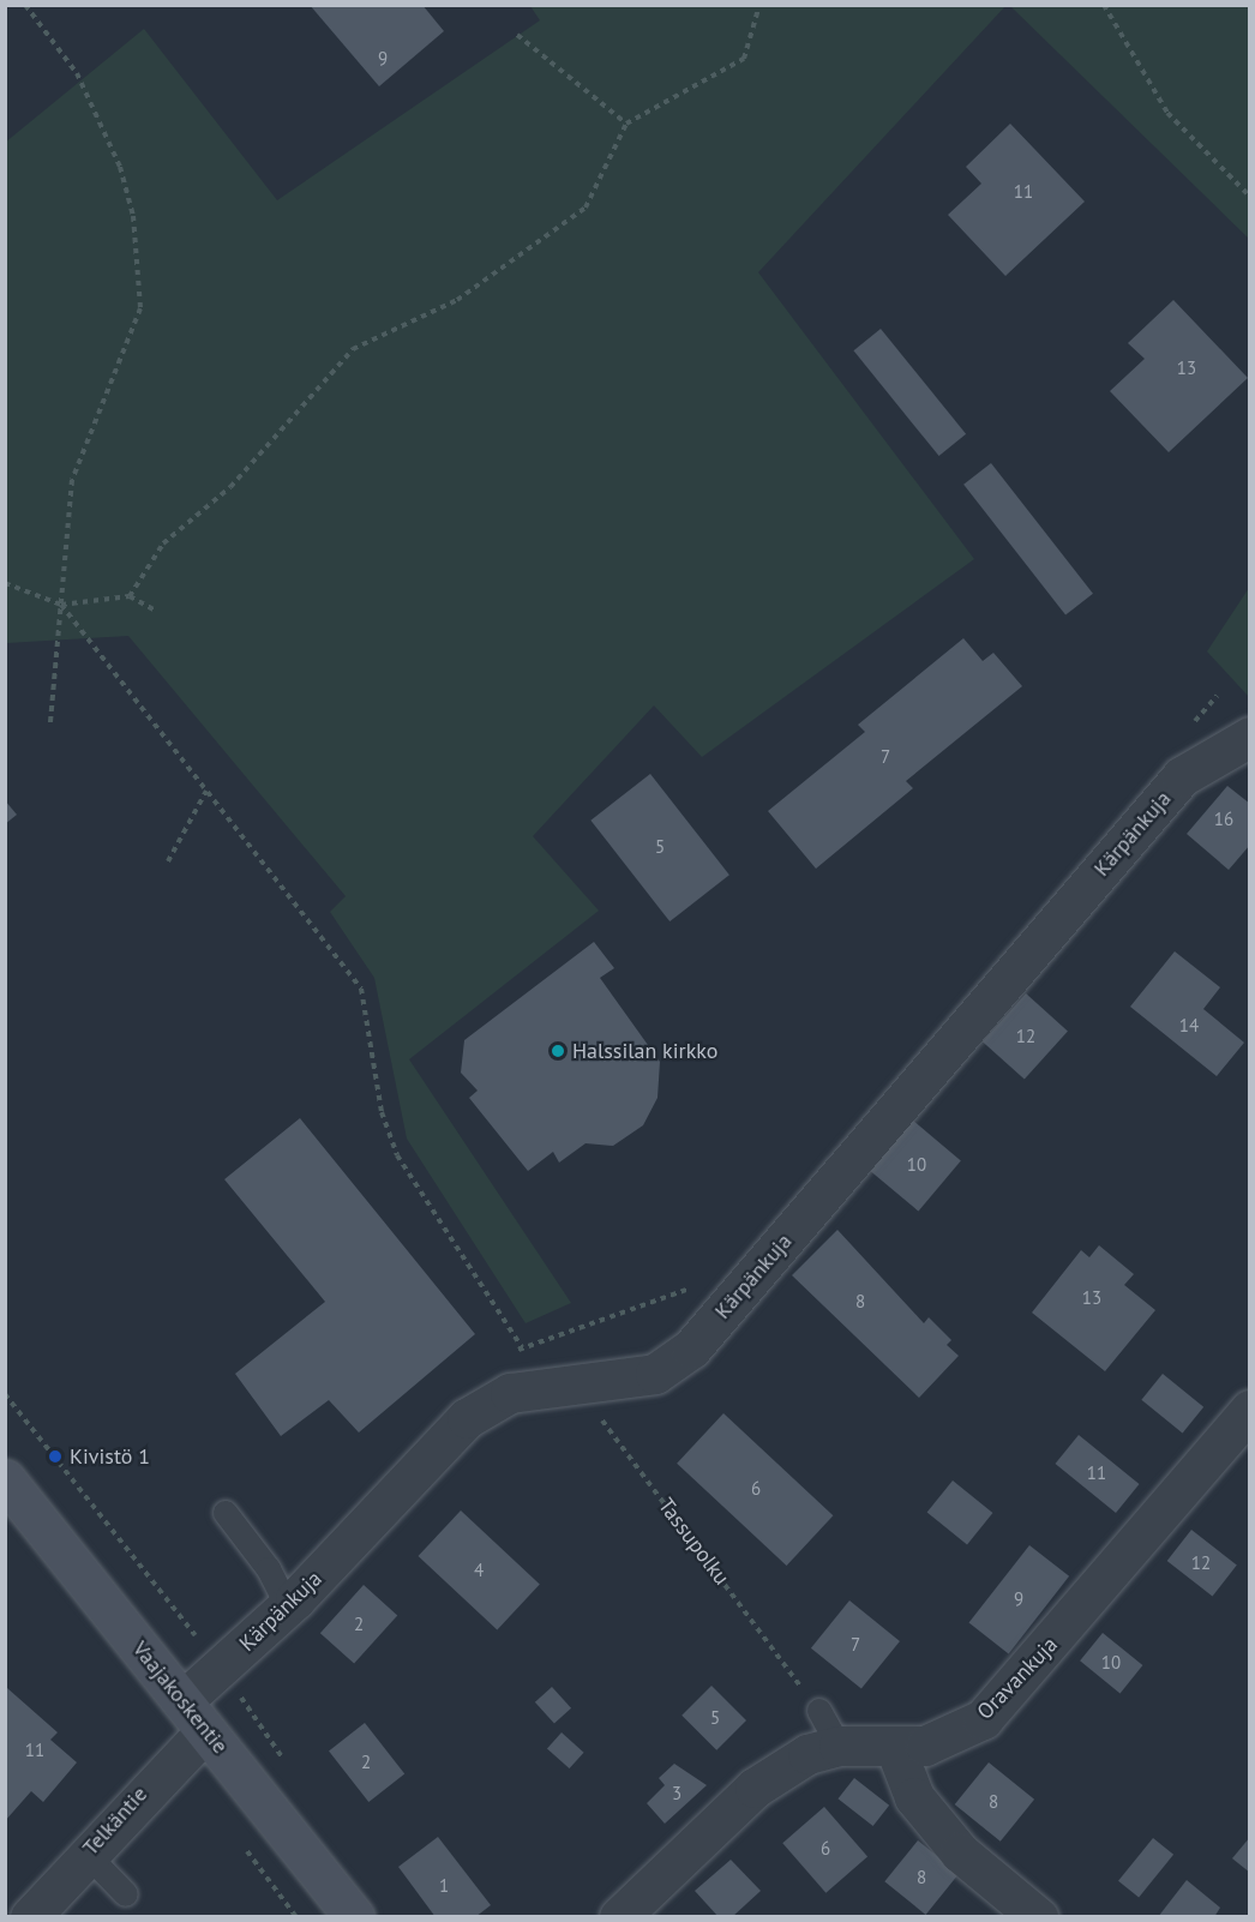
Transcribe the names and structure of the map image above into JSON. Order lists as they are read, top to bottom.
{
  "streets": {
    "main road": ["Vaajakoskentie"],
    "street": ["Kärpänkuja", "Oravankuja", "Telkäntie"],
    "path": ["Tassupolku"]
  },
  "crossings": [
    ["Kärpänkuja", "Tassupolku"],
    ["Kärpänkuja", "Vaajakoskentie"],
    ["Kärpänkuja", "Telkäntie"],
    ["Vaajakoskentie", "Telkäntie"]
  ],
  "places": ["Halssilan kirkko", "Kivistö 1"],
  "house_numbers": [
    "9",
    "11",
    "13",
    "7",
    "16",
    "5",
    "14",
    "12",
    "10",
    "13",
    "8",
    "11",
    "6",
    "12",
    "4",
    "9",
    "2",
    "7",
    "10",
    "5",
    "11",
    "2",
    "3",
    "8",
    "6",
    "8",
    "1"
  ]
}
